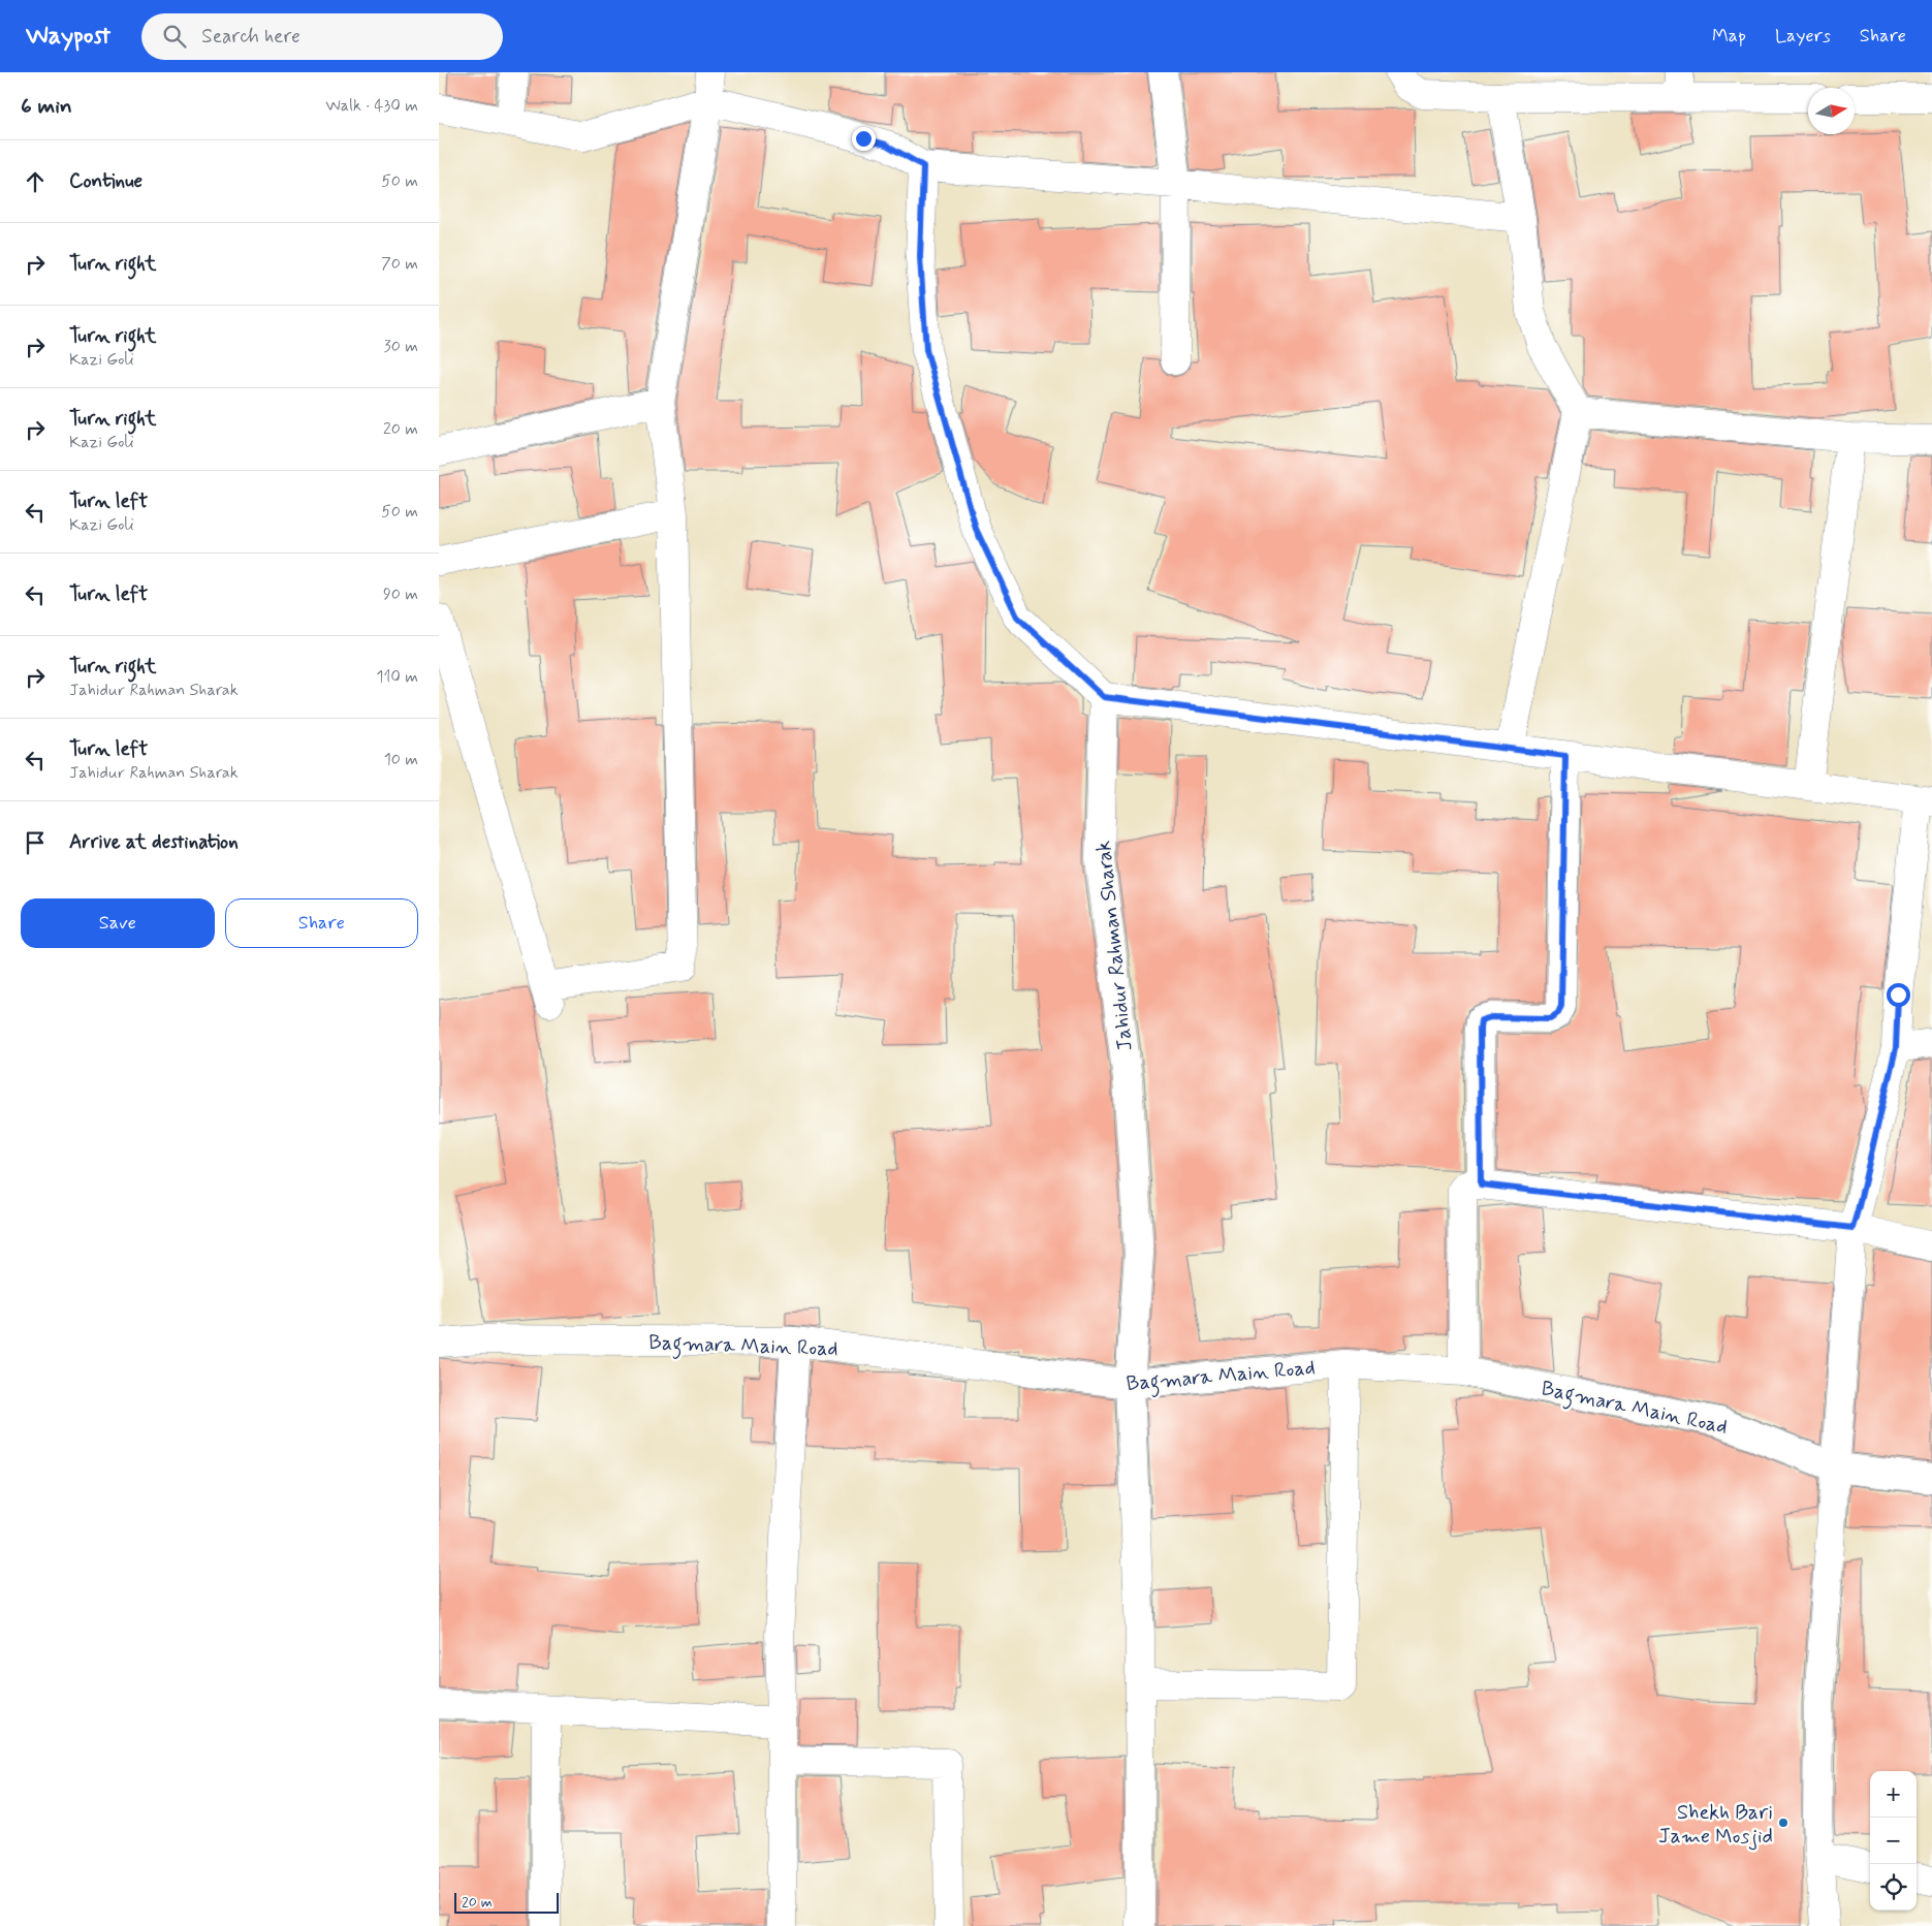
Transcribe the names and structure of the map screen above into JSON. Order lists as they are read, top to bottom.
{
  "streets": {
    "street": ["Jahidur Rahman Sharak", "Bagmara Main Road"]
  },
  "crossings": [
    ["Jahidur Rahman Sharak", "Bagmara Main Road"]
  ],
  "places": ["Shekh Bari Jame Mosjid"],
  "scale_bar": "20 m",
  "north": "right",
  "page": {
    "header": "Waypost",
    "search": "Search here",
    "nav": ["Map", "Layers", "Share"],
    "heading": ["6 min", "Walk · 430 m"],
    "list": [
      ["Continue", "50 m"],
      ["Turn right", "70 m"],
      ["Turn right", "Kazi Goli", "30 m"],
      ["Turn right", "Kazi Goli", "20 m"],
      ["Turn left", "Kazi Goli", "50 m"],
      ["Turn left", "90 m"],
      ["Turn right", "Jahidur Rahman Sharak", "110 m"],
      ["Turn left", "Jahidur Rahman Sharak", "10 m"],
      "Arrive at destination"
    ],
    "buttons": ["Save", "Share"],
    "map_buttons": ["+", "−"],
    "scale": "20 m"
  }
}
